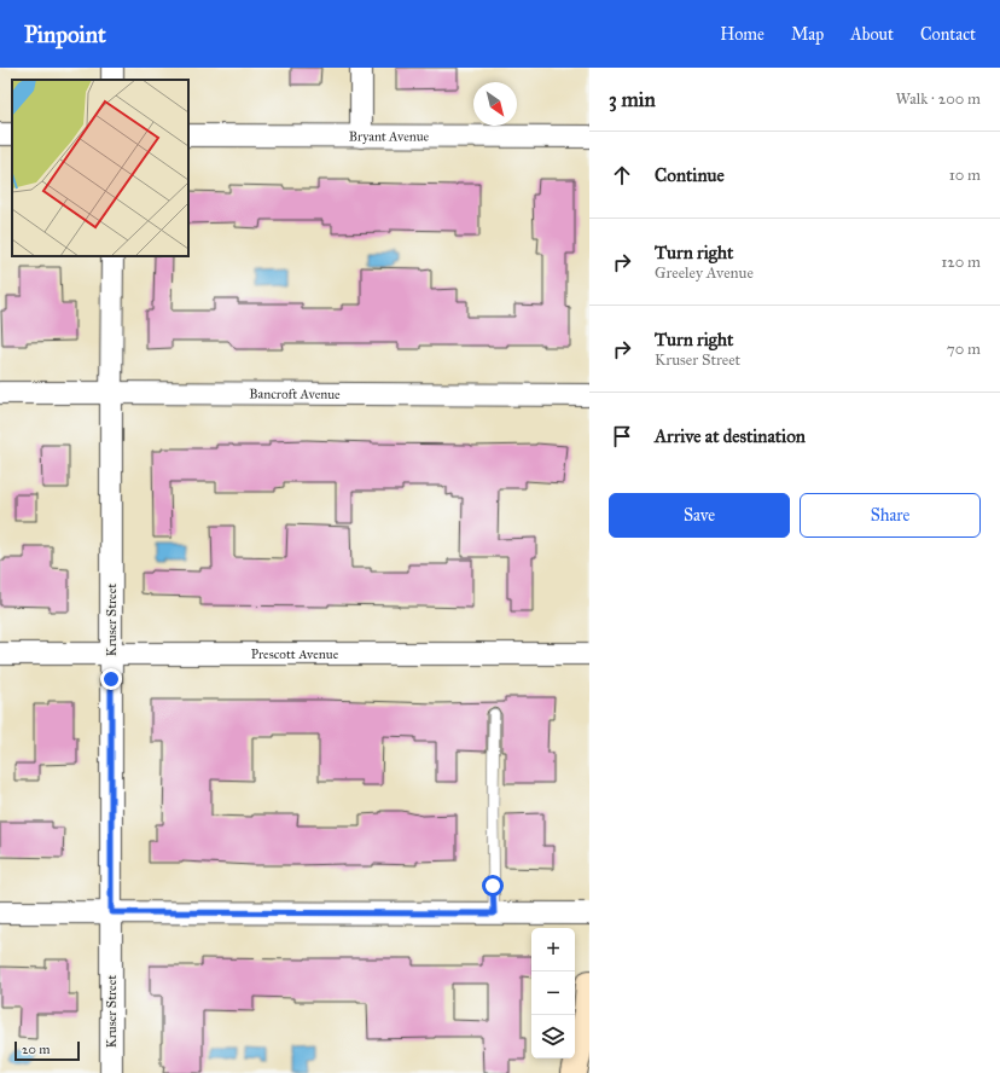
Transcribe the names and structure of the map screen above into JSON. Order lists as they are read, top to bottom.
{
  "streets": {
    "street": [
      "Bryant Avenue",
      "Bancroft Avenue",
      "Kruser Street",
      "Prescott Avenue"
    ]
  },
  "crossings": [
    ["Bancroft Avenue", "Kruser Street"],
    ["Kruser Street", "Prescott Avenue"]
  ],
  "scale_bar": "20 m",
  "north": "bottom right",
  "page": {
    "header": "Pinpoint",
    "nav": [
      "Home",
      "Map",
      "About",
      "Contact"
    ],
    "heading": ["3 min", "Walk · 200 m"],
    "list": [
      ["Continue", "10 m"],
      ["Turn right", "Greeley Avenue", "120 m"],
      ["Turn right", "Kruser Street", "70 m"],
      "Arrive at destination"
    ],
    "buttons": ["Save", "Share"],
    "map_buttons": ["+", "−"],
    "scale": "20 m"
  }
}
